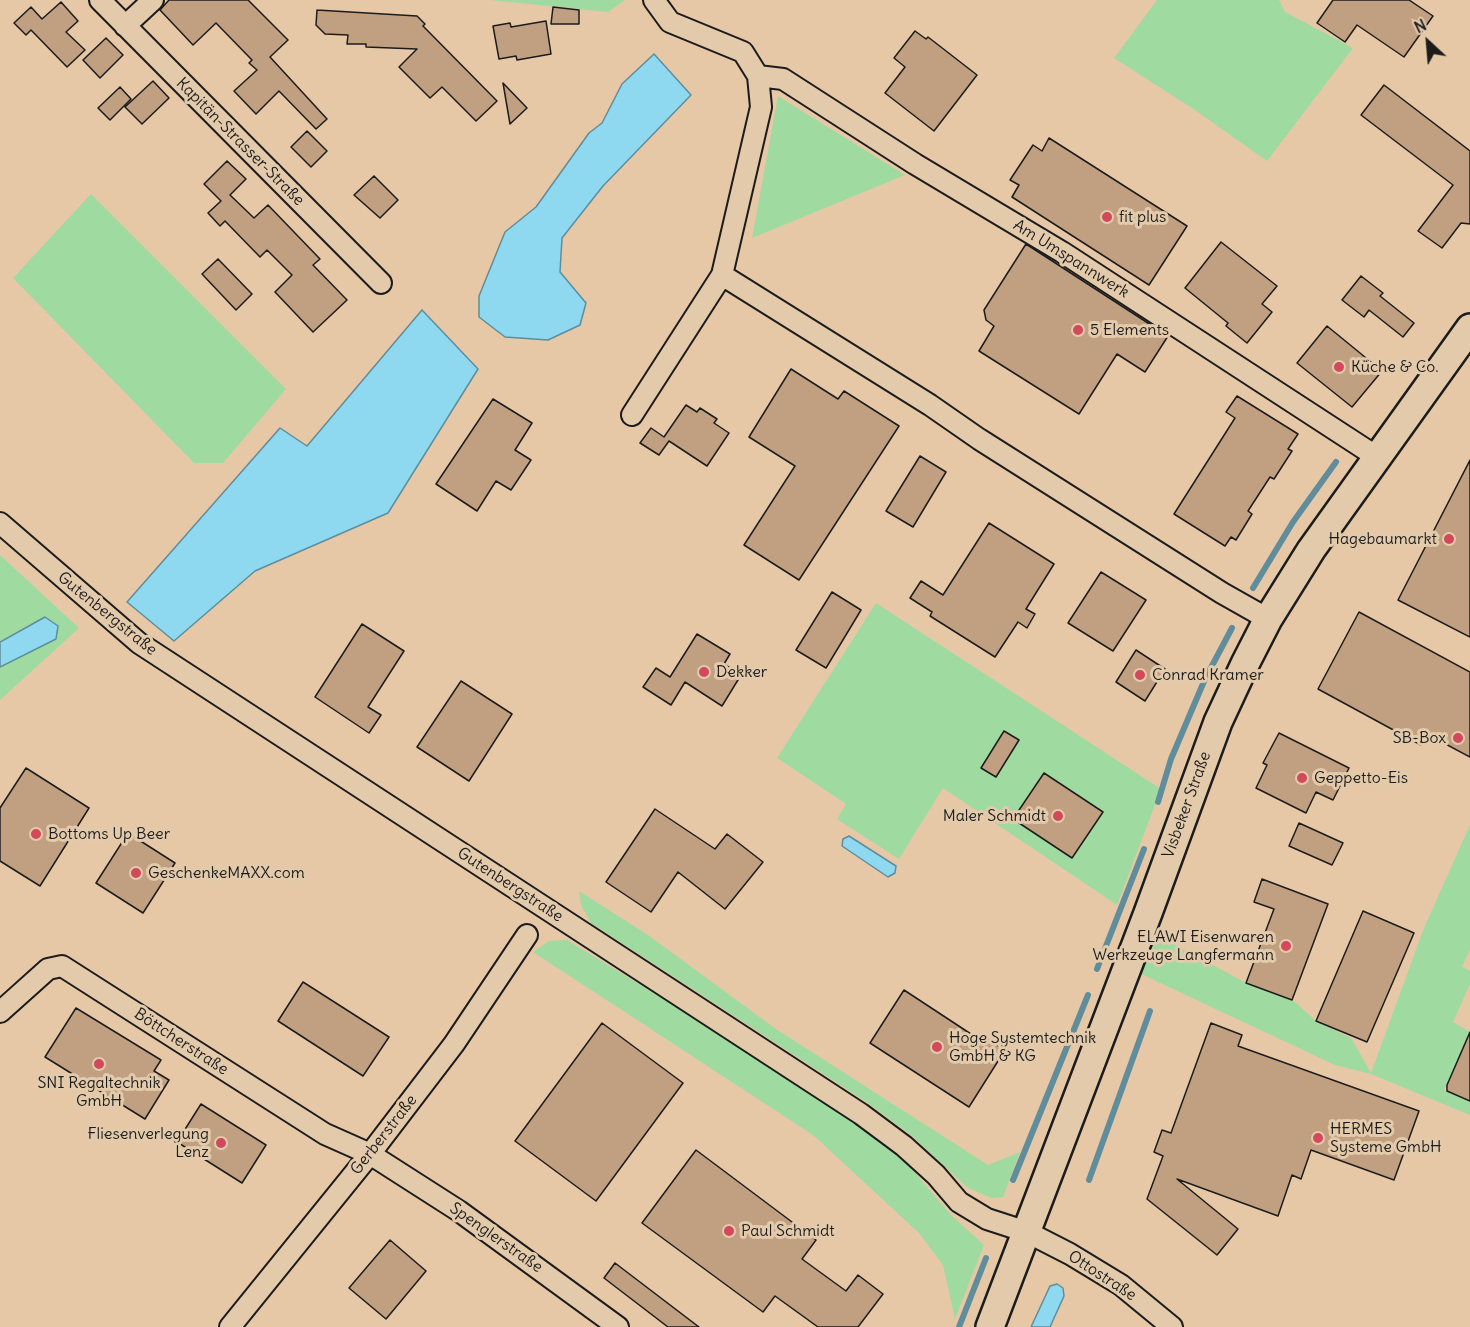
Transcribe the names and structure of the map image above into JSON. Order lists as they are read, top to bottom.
{
  "streets": {
    "main road": ["Visbeker Straße"],
    "street": [
      "Kapitän-Strasser-Straße",
      "Am Umspannwerk",
      "Gutenbergstraße",
      "Böttcherstraße",
      "Gerberstraße",
      "Spenglerstraße",
      "Ottostraße"
    ]
  },
  "crossings": [
    ["Am Umspannwerk", "Visbeker Straße"],
    ["Gutenbergstraße", "Visbeker Straße"],
    ["Gutenbergstraße", "Ottostraße"],
    ["Visbeker Straße", "Ottostraße"],
    ["Böttcherstraße", "Gerberstraße"],
    ["Böttcherstraße", "Spenglerstraße"],
    ["Gerberstraße", "Spenglerstraße"]
  ],
  "places": [
    "fit plus",
    "5 Elements",
    "Küche & Co.",
    "Hagebaumarkt",
    "Dekker",
    "Conrad Kramer",
    "SB-Box",
    "Geppetto-Eis",
    "Maler Schmidt",
    "Bottoms Up Beer",
    "GeschenkeMAXX.com",
    "ELAWI Eisenwaren Werkzeuge Langfermann",
    "Hoge Systemtechnik GmbH & KG",
    "SNI Regaltechnik GmbH",
    "HERMES Systeme GmbH",
    "Fliesenverlegung Lenz",
    "Paul Schmidt"
  ],
  "north": "top left"
}
